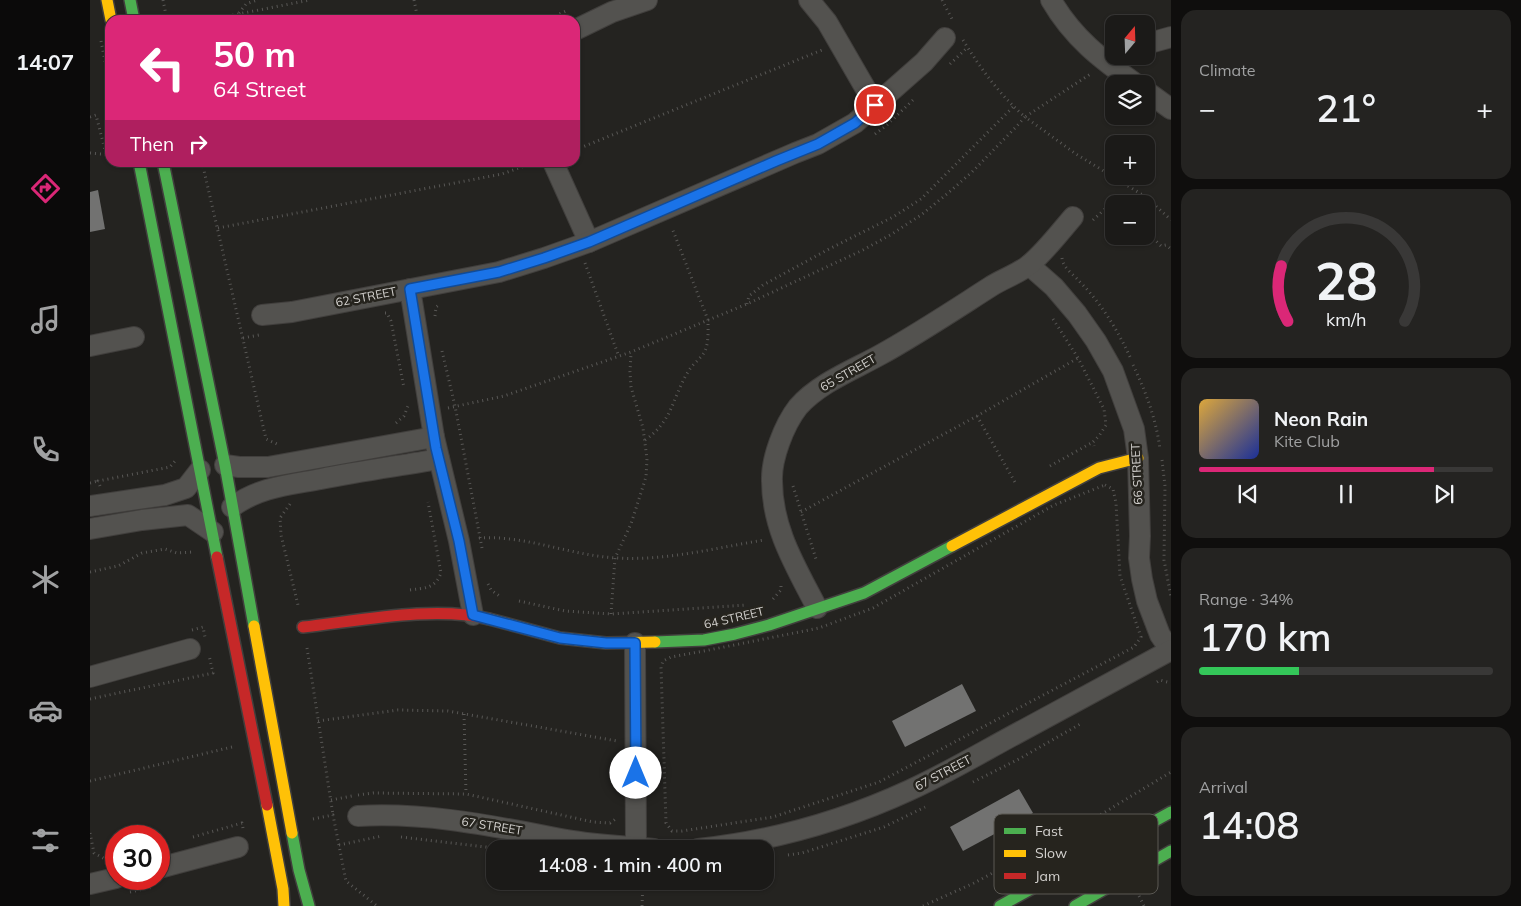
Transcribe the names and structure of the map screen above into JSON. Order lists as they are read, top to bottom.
{
  "streets": {
    "street": [
      "62 STREET",
      "65 STREET",
      "66 STREET",
      "64 STREET",
      "67 STREET"
    ]
  },
  "crossings": [
    ["65 STREET", "66 STREET"],
    ["65 STREET", "64 STREET"],
    ["66 STREET", "64 STREET"],
    ["66 STREET", "67 STREET"]
  ],
  "legend": ["Fast", "Slow", "Jam"],
  "north": "top",
  "page": {
    "tabs": "14:07",
    "tile": [
      "Climate",
      ["Range · 34%", "170 km"],
      ["Arrival", "14:08"]
    ],
    "map_buttons": ["+", "−"],
    "turn": ["50 m", "64 Street"],
    "heat": ["−", "21°", "+"],
    "then": "Then",
    "song": ["Neon Rain", "Kite Club"],
    "limit": "30",
    "trip": "14:08 · 1 min · 400 m",
    "gauge": ["28", "km/h"]
  }
}
